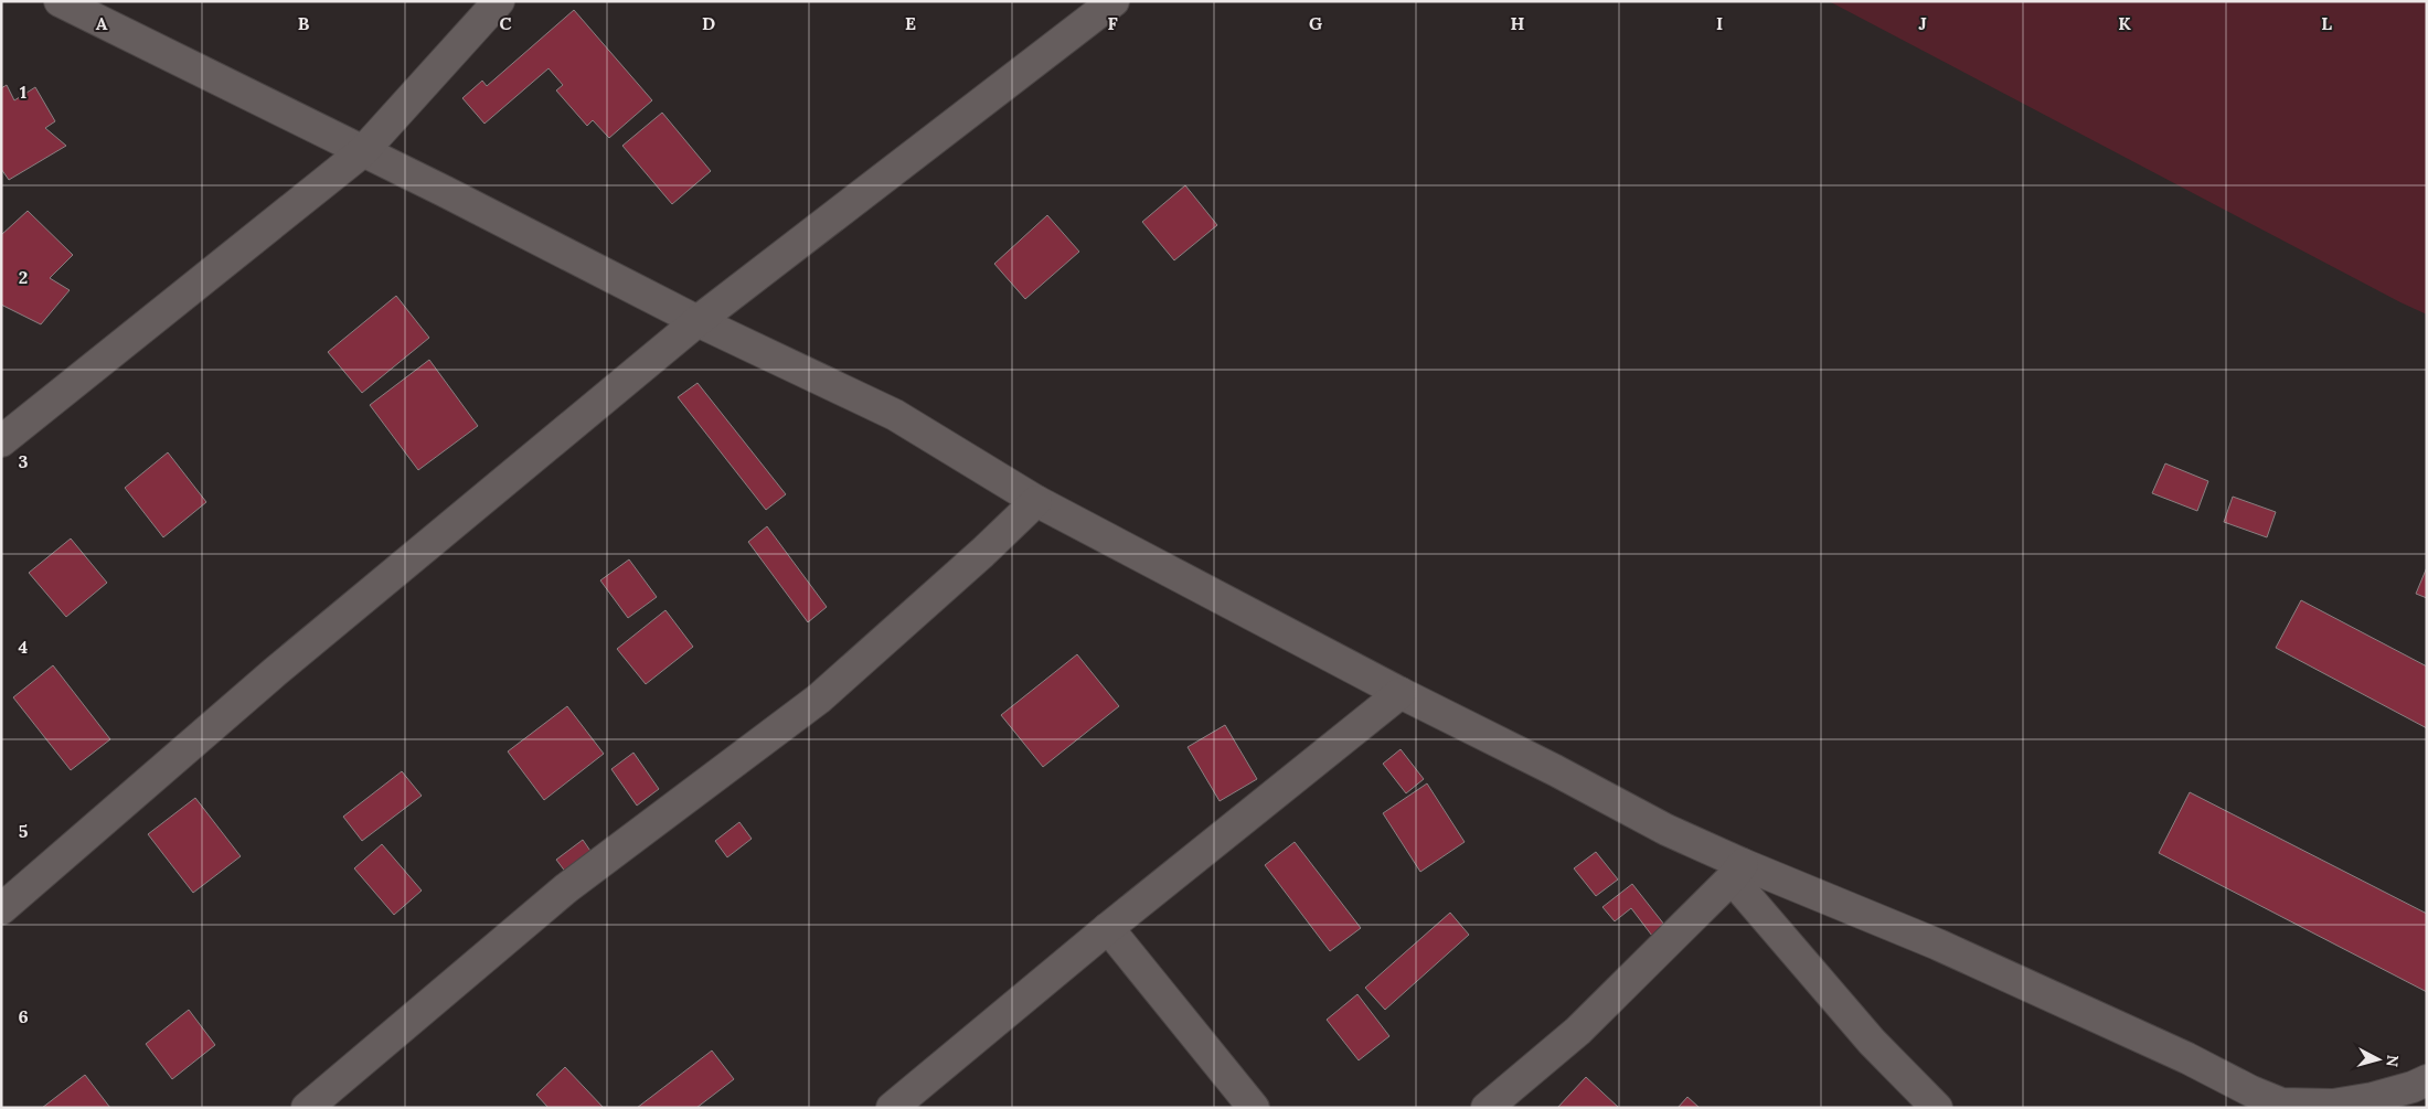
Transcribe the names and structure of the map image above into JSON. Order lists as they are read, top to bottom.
{
  "north": "right",
  "grid": {
    "columns": [
      "A",
      "B",
      "C",
      "D",
      "E",
      "F",
      "G",
      "H",
      "I",
      "J",
      "K",
      "L"
    ],
    "rows": [
      "1",
      "2",
      "3",
      "4",
      "5",
      "6"
    ]
  }
}
